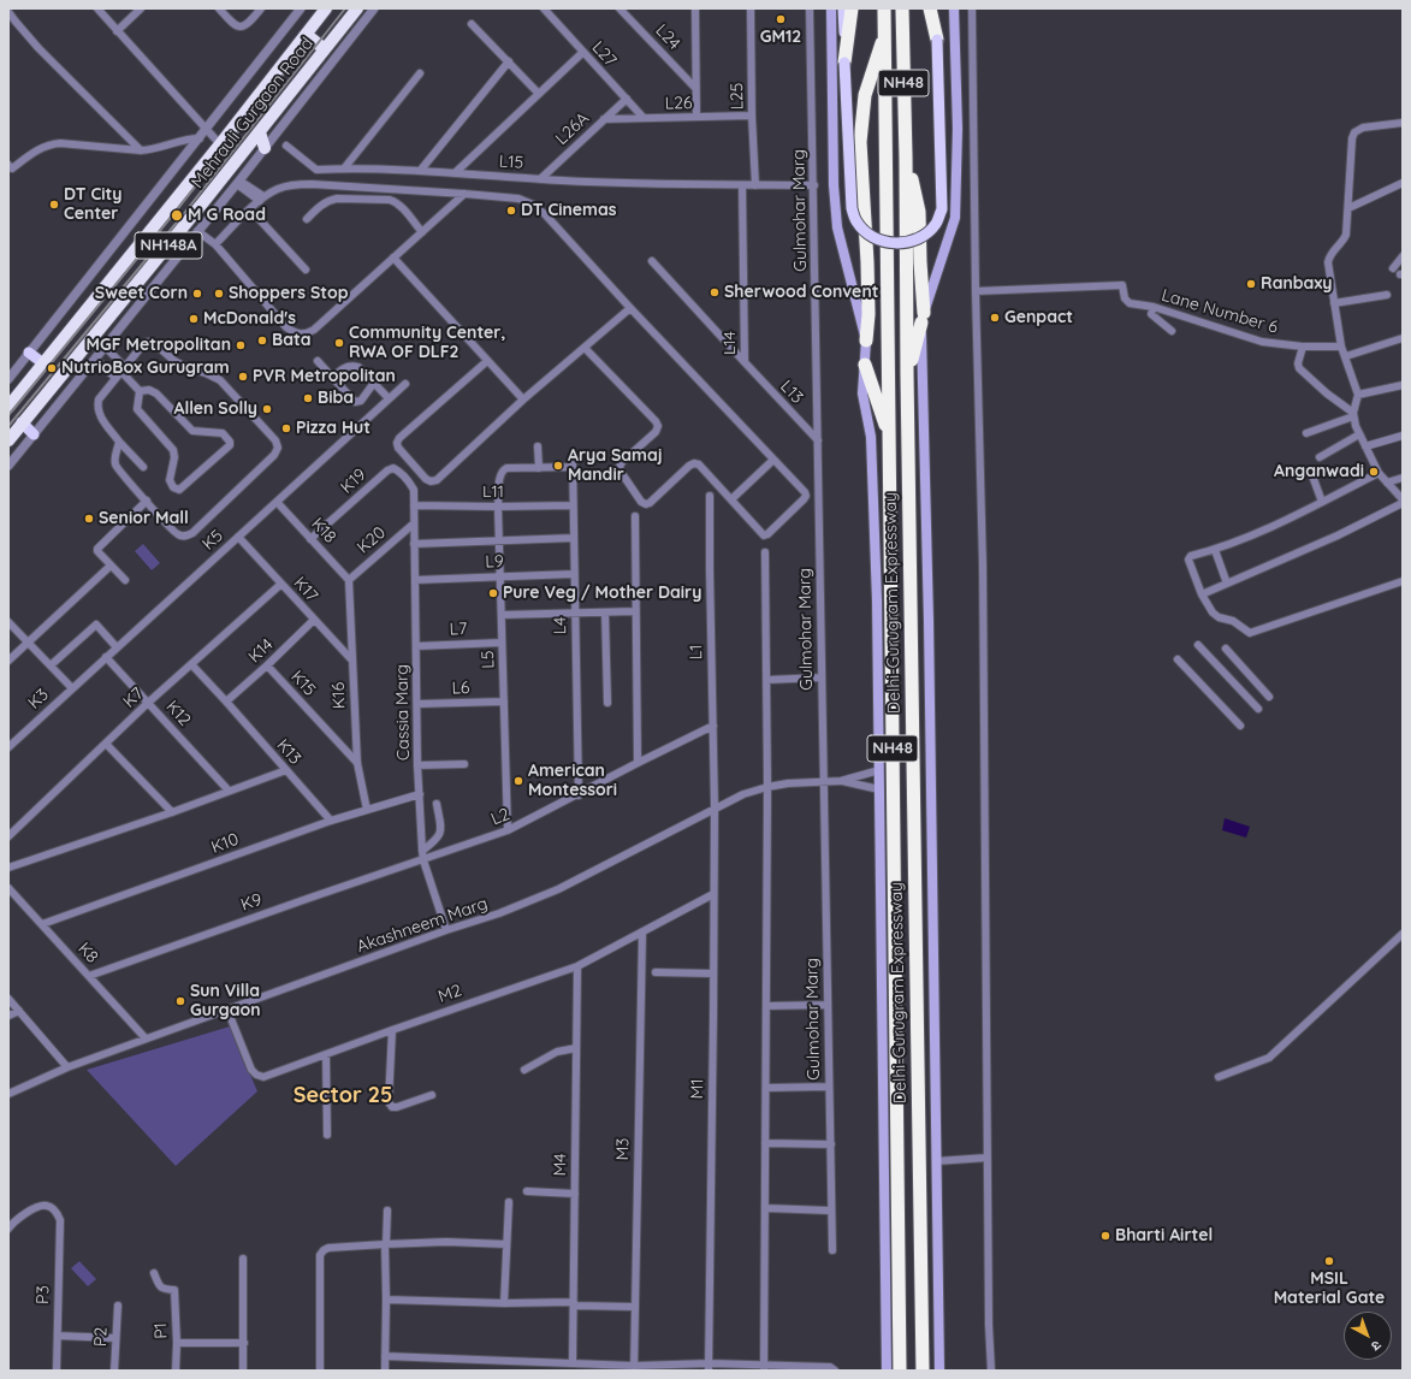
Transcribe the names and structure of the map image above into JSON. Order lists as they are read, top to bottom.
{
  "streets": {
    "highway": [
      "NH48",
      "Mehrauli Gurgaon Road",
      "NH148A",
      "Delhi-Gurugram Expressway"
    ],
    "street": [
      "L24",
      "L27",
      "L25",
      "L26",
      "L26A",
      "L15",
      "Gulmohar Marg",
      "Lane Number 6",
      "L14",
      "L13",
      "K19",
      "L11",
      "K18",
      "K5",
      "K20",
      "L9",
      "K17",
      "L4",
      "L7",
      "K14",
      "L1",
      "L5",
      "K15",
      "L6",
      "K16",
      "K7",
      "K3",
      "Cassia Marg",
      "K12",
      "K13",
      "L2",
      "K10",
      "K9",
      "Akashneem Marg",
      "K8",
      "M2",
      "M1",
      "M3",
      "M4",
      "P3",
      "P1",
      "P2"
    ]
  },
  "crossings": [
    ["L27", "L26"],
    ["L27", "L26A"],
    ["L25", "L26"],
    ["L26", "L26A"],
    ["L26A", "L15"],
    ["L15", "L14"],
    ["Gulmohar Marg", "L13"],
    ["Gulmohar Marg", "Akashneem Marg"],
    ["L14", "L13"],
    ["K19", "K18"],
    ["K19", "Cassia Marg"],
    ["L11", "L4"],
    ["L11", "L5"],
    ["L11", "Cassia Marg"],
    ["K18", "K5"],
    ["K18", "K20"],
    ["K18", "K16"],
    ["K5", "K17"],
    ["K5", "K3"],
    ["K5", "K12"],
    ["K20", "K16"],
    ["K20", "Cassia Marg"],
    ["L9", "L4"],
    ["L9", "L5"],
    ["L9", "Cassia Marg"],
    ["K17", "K14"],
    ["K17", "K16"],
    ["K17", "K7"],
    ["L4", "L2"],
    ["L7", "L5"],
    ["L7", "Cassia Marg"],
    ["K14", "K15"],
    ["K14", "K13"],
    ["L1", "L2"],
    ["L1", "Akashneem Marg"],
    ["L1", "M1"],
    ["L5", "L6"],
    ["L5", "L2"],
    ["K15", "K16"],
    ["L6", "Cassia Marg"],
    ["K16", "K10"],
    ["K7", "K12"],
    ["K7", "K13"],
    ["Cassia Marg", "L2"],
    ["Cassia Marg", "K10"],
    ["Cassia Marg", "K9"],
    ["Cassia Marg", "Akashneem Marg"],
    ["K13", "K10"],
    ["L2", "K9"],
    ["K10", "K8"],
    ["K9", "K8"],
    ["Akashneem Marg", "K8"],
    ["Akashneem Marg", "M2"],
    ["Akashneem Marg", "M1"],
    ["M2", "M1"],
    ["M2", "M3"],
    ["M2", "M4"]
  ],
  "districts": ["Sector 25"],
  "places": [
    "GM12",
    "DT City Center",
    "DT Cinemas",
    "M G Road",
    "Ranbaxy",
    "Sherwood Convent",
    "Sweet Corn",
    "Shoppers Stop",
    "Genpact",
    "McDonald's",
    "Bata",
    "Community Center, RWA OF DLF2",
    "MGF Metropolitan",
    "NutrioBox Gurugram",
    "PVR Metropolitan",
    "Biba",
    "Allen Solly",
    "Pizza Hut",
    "Arya Samaj Mandir",
    "Anganwadi",
    "Senior Mall",
    "Pure Veg / Mother Dairy",
    "American Montessori",
    "Sun Villa Gurgaon",
    "Bharti Airtel",
    "MSIL Material Gate"
  ],
  "north": "bottom right"
}
